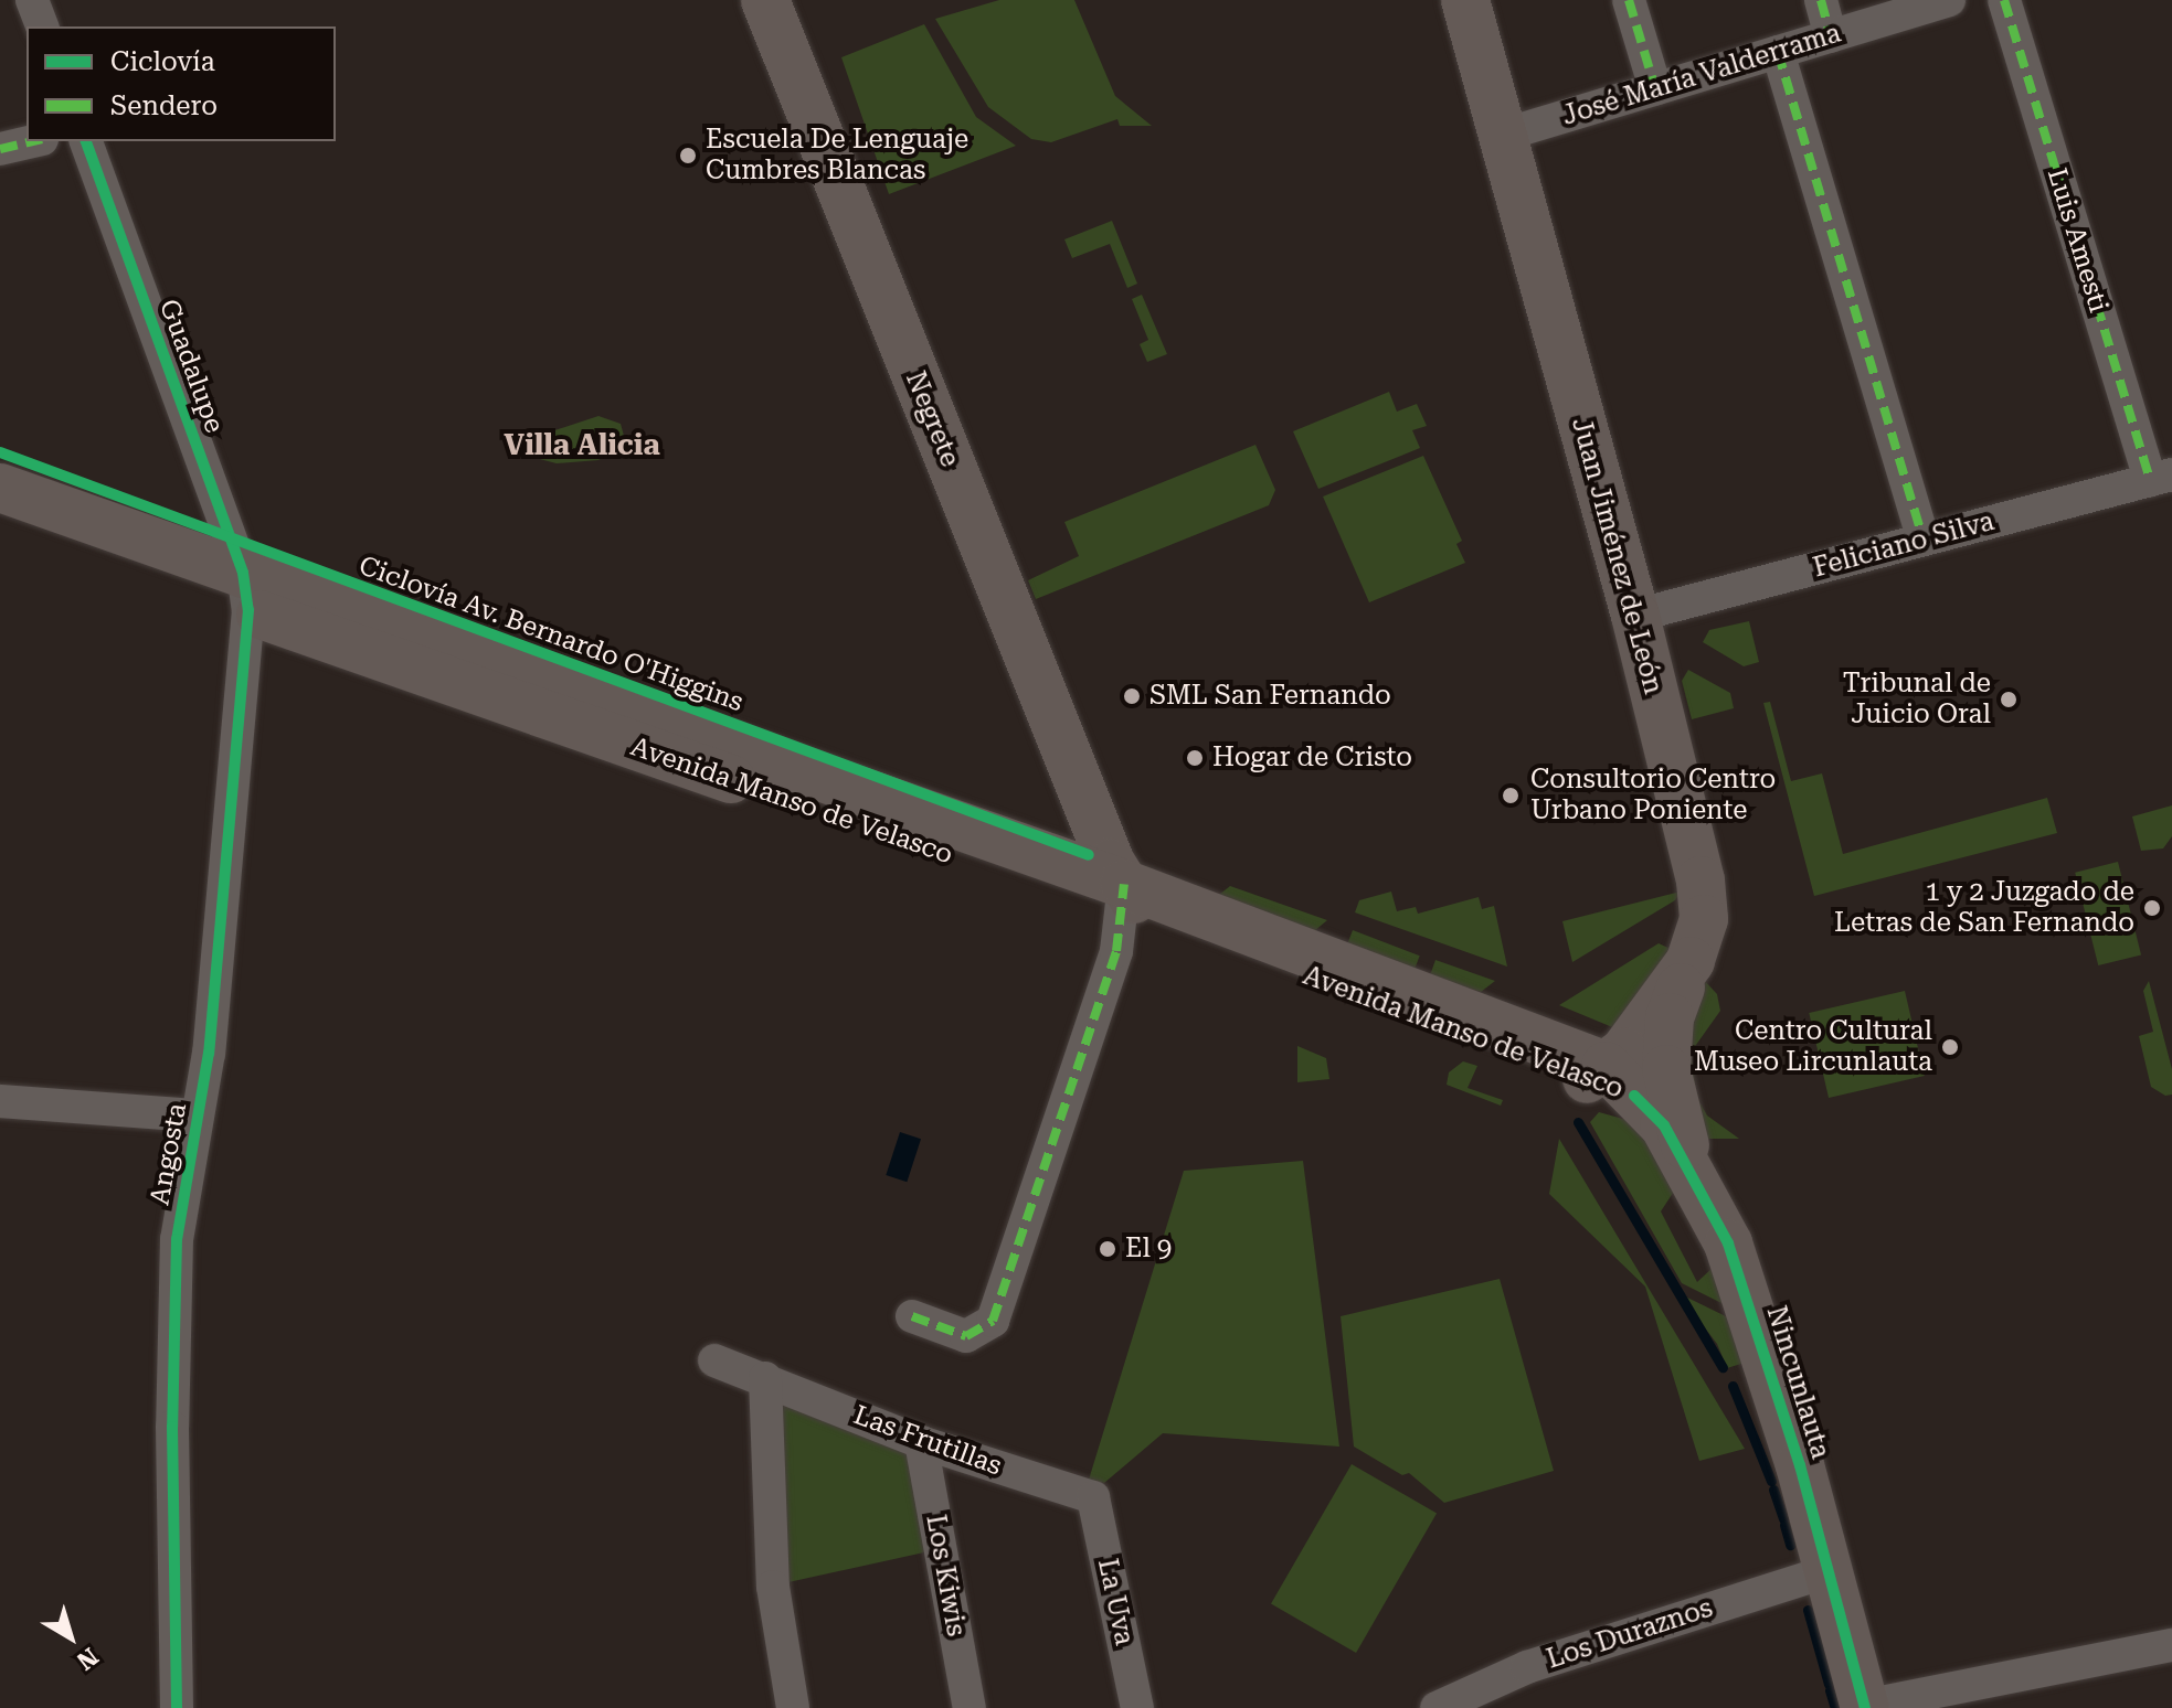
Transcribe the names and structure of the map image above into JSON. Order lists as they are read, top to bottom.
{
  "streets": {
    "main road": [
      "Negrete",
      "Juan Jiménez de León",
      "Avenida Manso de Velasco",
      "Nincunlauta"
    ],
    "street": [
      "José María Valderrama",
      "Luis Amesti",
      "Guadalupe",
      "Feliciano Silva",
      "Angosta",
      "Las Frutillas",
      "Los Kiwis",
      "La Uva",
      "Los Duraznos"
    ],
    "cycle path": ["Ciclovía Av. Bernardo O'Higgins"]
  },
  "crossings": [
    ["José María Valderrama", "Juan Jiménez de León"],
    ["Luis Amesti", "Feliciano Silva"],
    ["Guadalupe", "Avenida Manso de Velasco"],
    ["Guadalupe", "Angosta"],
    ["Negrete", "Avenida Manso de Velasco"],
    ["Feliciano Silva", "Juan Jiménez de León"],
    ["Juan Jiménez de León", "Avenida Manso de Velasco"],
    ["Juan Jiménez de León", "Nincunlauta"],
    ["Avenida Manso de Velasco", "Angosta"],
    ["Avenida Manso de Velasco", "Nincunlauta"],
    ["Nincunlauta", "Los Duraznos"],
    ["Las Frutillas", "Los Kiwis"],
    ["Las Frutillas", "La Uva"]
  ],
  "districts": ["Villa Alicia"],
  "places": [
    "Escuela De Lenguaje Cumbres Blancas",
    "SML San Fernando",
    "Tribunal de Juicio Oral",
    "Hogar de Cristo",
    "Consultorio Centro Urbano Poniente",
    "1 y 2 Juzgado de Letras de San Fernando",
    "Centro Cultural Museo Lircunlauta",
    "El 9"
  ],
  "legend": ["Ciclovía", "Sendero"],
  "north": "bottom right"
}
